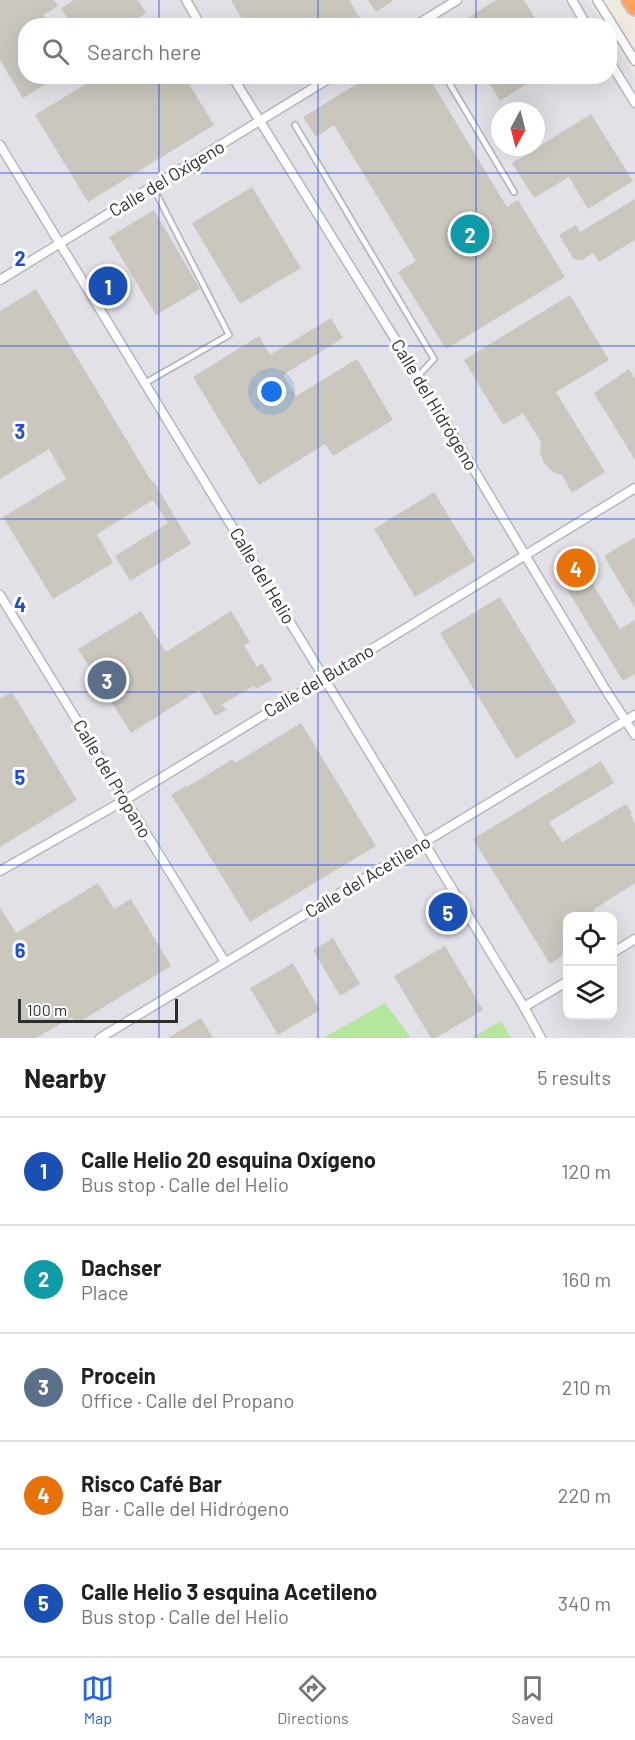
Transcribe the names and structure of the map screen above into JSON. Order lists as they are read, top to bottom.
{
  "streets": {
    "street": [
      "Calle del Oxígeno",
      "Calle del Hidrógeno",
      "Calle del Helio",
      "Calle del Butano",
      "Calle del Propano",
      "Calle del Acetileno"
    ]
  },
  "crossings": [
    ["Calle del Oxígeno", "Calle del Hidrógeno"],
    ["Calle del Oxígeno", "Calle del Helio"],
    ["Calle del Hidrógeno", "Calle del Butano"],
    ["Calle del Hidrógeno", "Calle del Acetileno"],
    ["Calle del Helio", "Calle del Butano"],
    ["Calle del Helio", "Calle del Acetileno"],
    ["Calle del Butano", "Calle del Propano"],
    ["Calle del Propano", "Calle del Acetileno"]
  ],
  "scale_bar": "100 m",
  "north": "bottom",
  "page": {
    "search": "Search here",
    "pins": [
      "2",
      "1",
      "4",
      "3",
      "5"
    ],
    "scale": "100 m",
    "heading": ["Nearby", "5 results"],
    "list": [
      {
        "mark": "1",
        "name": "Calle Helio 20 esquina Oxígeno",
        "note": "Bus stop · Calle del Helio",
        "value": "120 m"
      },
      {
        "mark": "2",
        "name": "Dachser",
        "note": "Place",
        "value": "160 m"
      },
      {
        "mark": "3",
        "name": "Procein",
        "note": "Office · Calle del Propano",
        "value": "210 m"
      },
      {
        "mark": "4",
        "name": "Risco Café Bar",
        "note": "Bar · Calle del Hidrógeno",
        "value": "220 m"
      },
      {
        "mark": "5",
        "name": "Calle Helio 3 esquina Acetileno",
        "note": "Bus stop · Calle del Helio",
        "value": "340 m"
      }
    ],
    "nav": ["Map", "Directions", "Saved"]
  },
  "grid": {
    "rows": [
      "2",
      "3",
      "4",
      "5",
      "6"
    ]
  }
}
